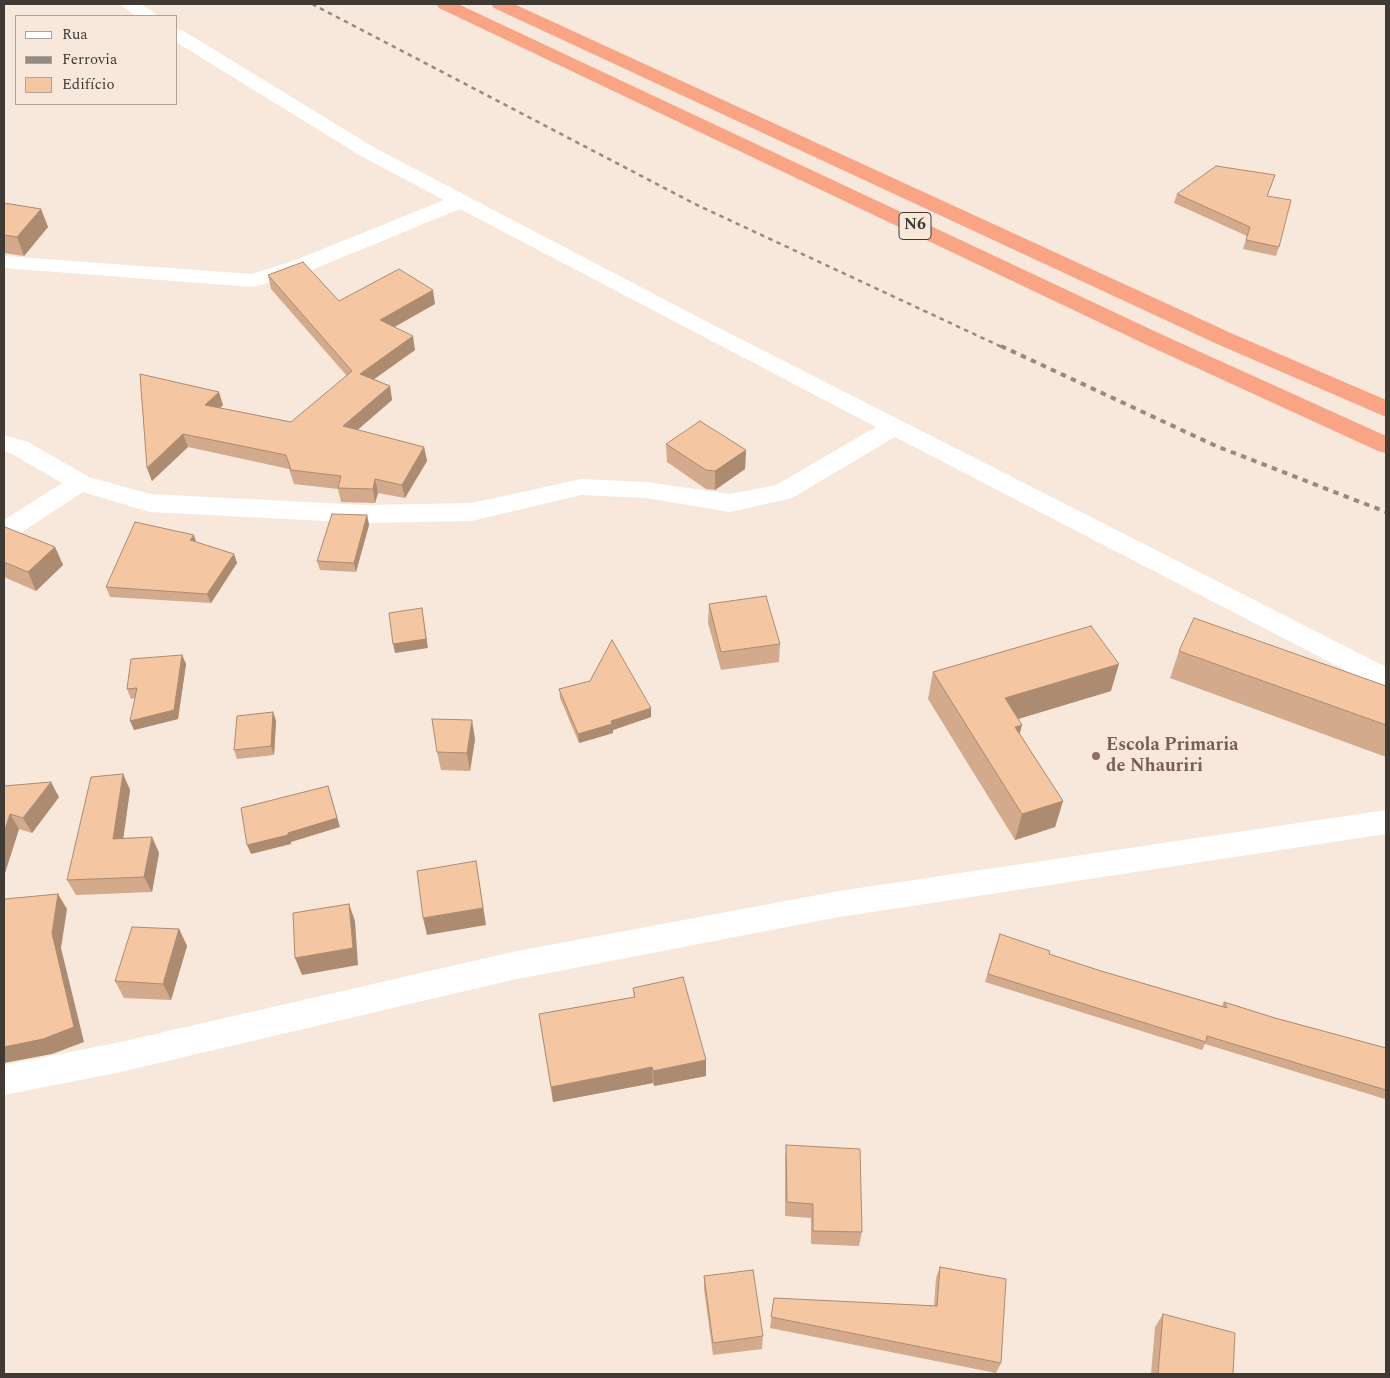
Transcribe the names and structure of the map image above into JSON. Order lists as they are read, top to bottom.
{
  "streets": {
    "highway": ["N6"]
  },
  "places": ["Escola Primaria de Nhauriri"],
  "legend": ["Rua", "Ferrovia", "Edifício"]
}
